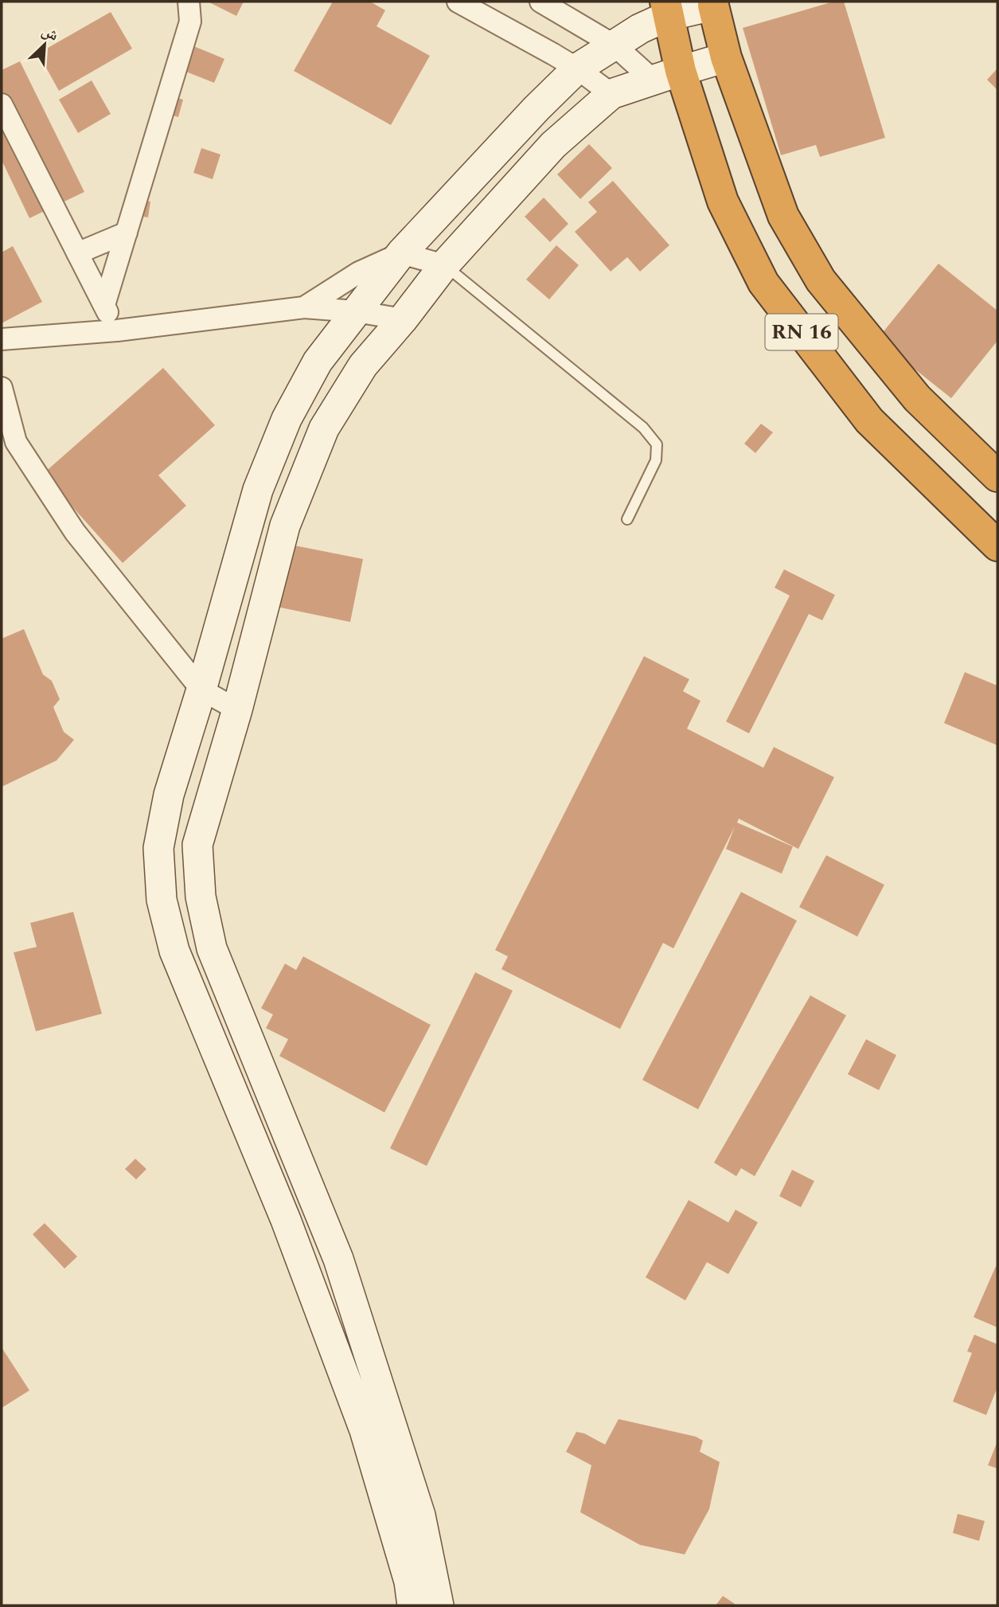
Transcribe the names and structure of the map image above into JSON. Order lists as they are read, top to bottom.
{
  "streets": {
    "highway": ["RN 16"]
  },
  "north": "top right"
}
